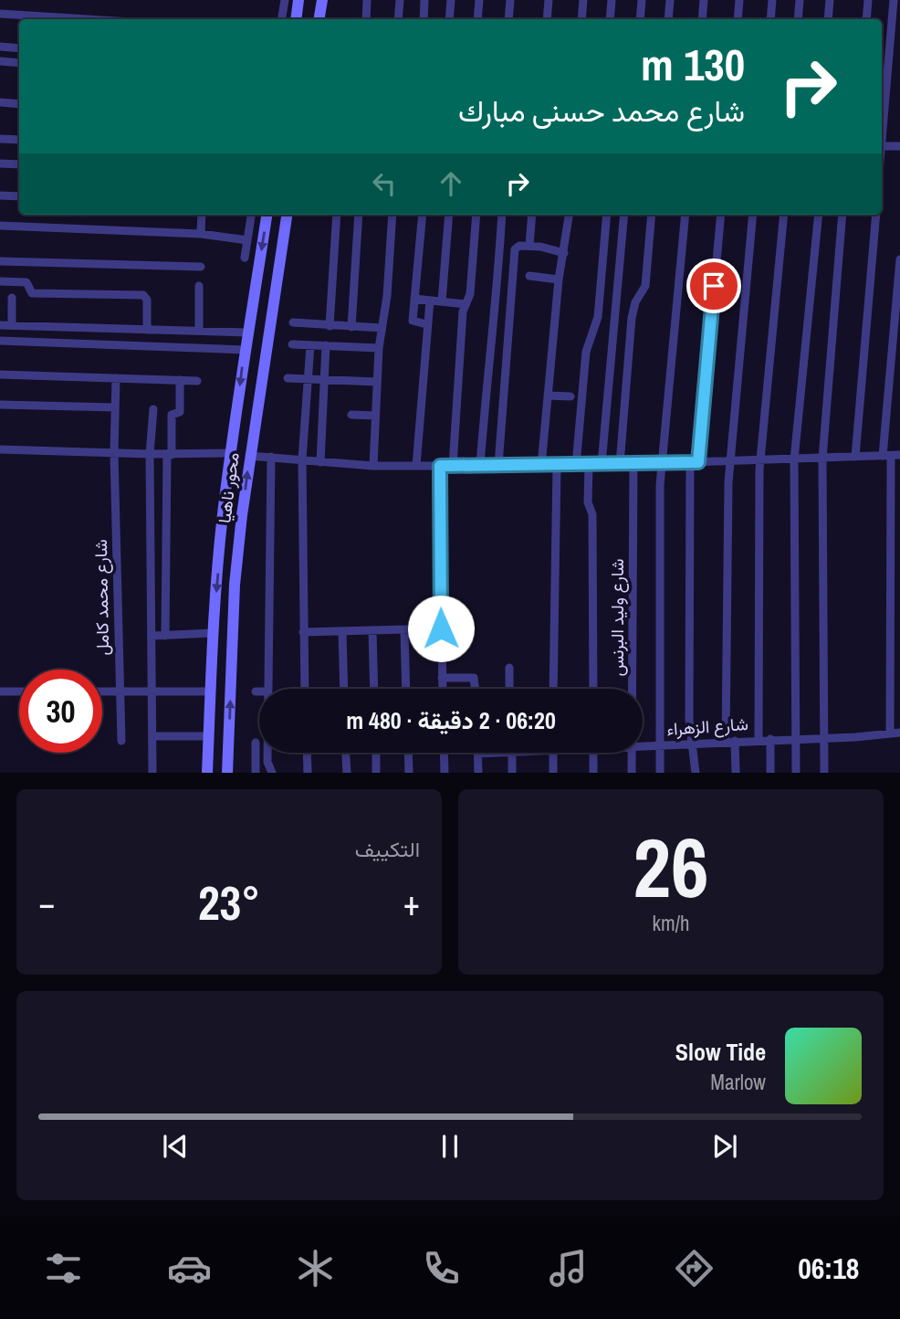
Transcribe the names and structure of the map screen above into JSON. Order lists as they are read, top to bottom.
{
  "streets": {
    "main road": ["محور ناهيا"],
    "street": ["شارع محمد كامل", "شارع وليد البرنس", "شارع الزهراء"]
  },
  "page": {
    "turn": ["130 m", "شارع محمد حسنى مبارك"],
    "limit": "30",
    "trip": "06:20 · 2 دقيقة · 480 m",
    "tile": [
      ["26", "km/h"],
      "التكييف"
    ],
    "heat": ["−", "23°", "+"],
    "song": ["Slow Tide", "Marlow"],
    "tabs": "06:18"
  }
}
